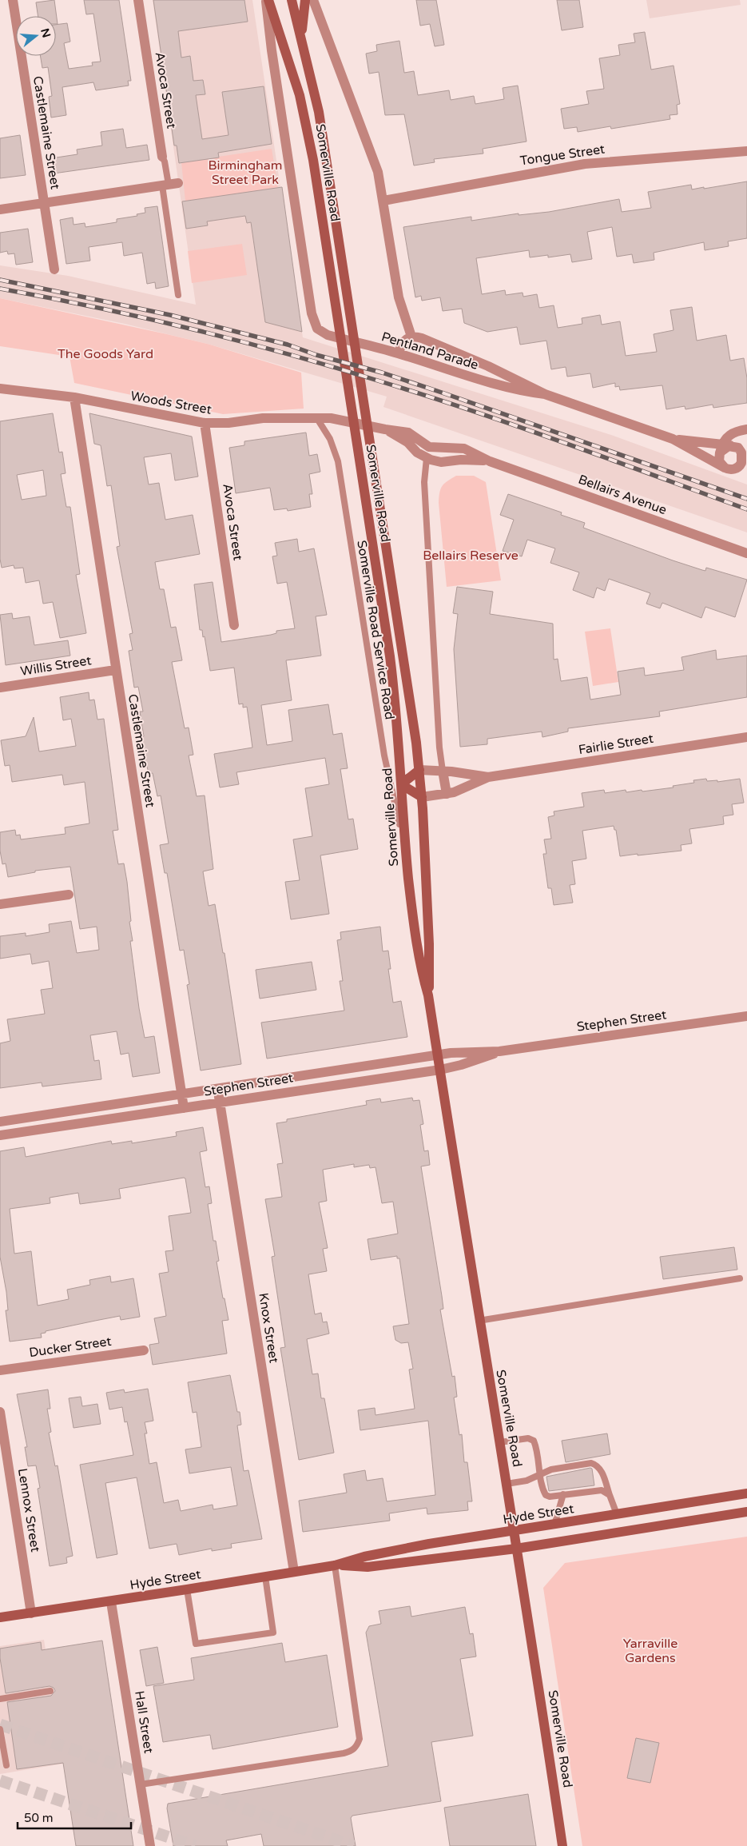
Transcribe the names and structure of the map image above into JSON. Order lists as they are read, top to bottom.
{
  "streets": {
    "main road": ["Somerville Road", "Hyde Street"],
    "street": [
      "Avoca Street",
      "Castlemaine Street",
      "Tongue Street",
      "Pentland Parade",
      "Woods Street",
      "Bellairs Avenue",
      "Willis Street",
      "Fairlie Street",
      "Stephen Street",
      "Knox Street",
      "Ducker Street",
      "Lennox Street",
      "Hall Street"
    ],
    "lane": ["Somerville Road Service Road"]
  },
  "crossings": [
    ["Avoca Street", "Woods Street"],
    ["Castlemaine Street", "Woods Street"],
    ["Castlemaine Street", "Willis Street"],
    ["Castlemaine Street", "Stephen Street"],
    ["Somerville Road", "Pentland Parade"],
    ["Somerville Road", "Somerville Road Service Road"],
    ["Somerville Road", "Fairlie Street"],
    ["Somerville Road", "Stephen Street"],
    ["Somerville Road", "Hyde Street"],
    ["Woods Street", "Bellairs Avenue"],
    ["Woods Street", "Somerville Road Service Road"],
    ["Stephen Street", "Knox Street"],
    ["Knox Street", "Hyde Street"],
    ["Lennox Street", "Hyde Street"],
    ["Hyde Street", "Hall Street"]
  ],
  "parks": [
    "Birmingham Street Park",
    "The Goods Yard",
    "Bellairs Reserve",
    "Yarraville Gardens"
  ],
  "scale_bar": "50 m",
  "north": "right"
}
